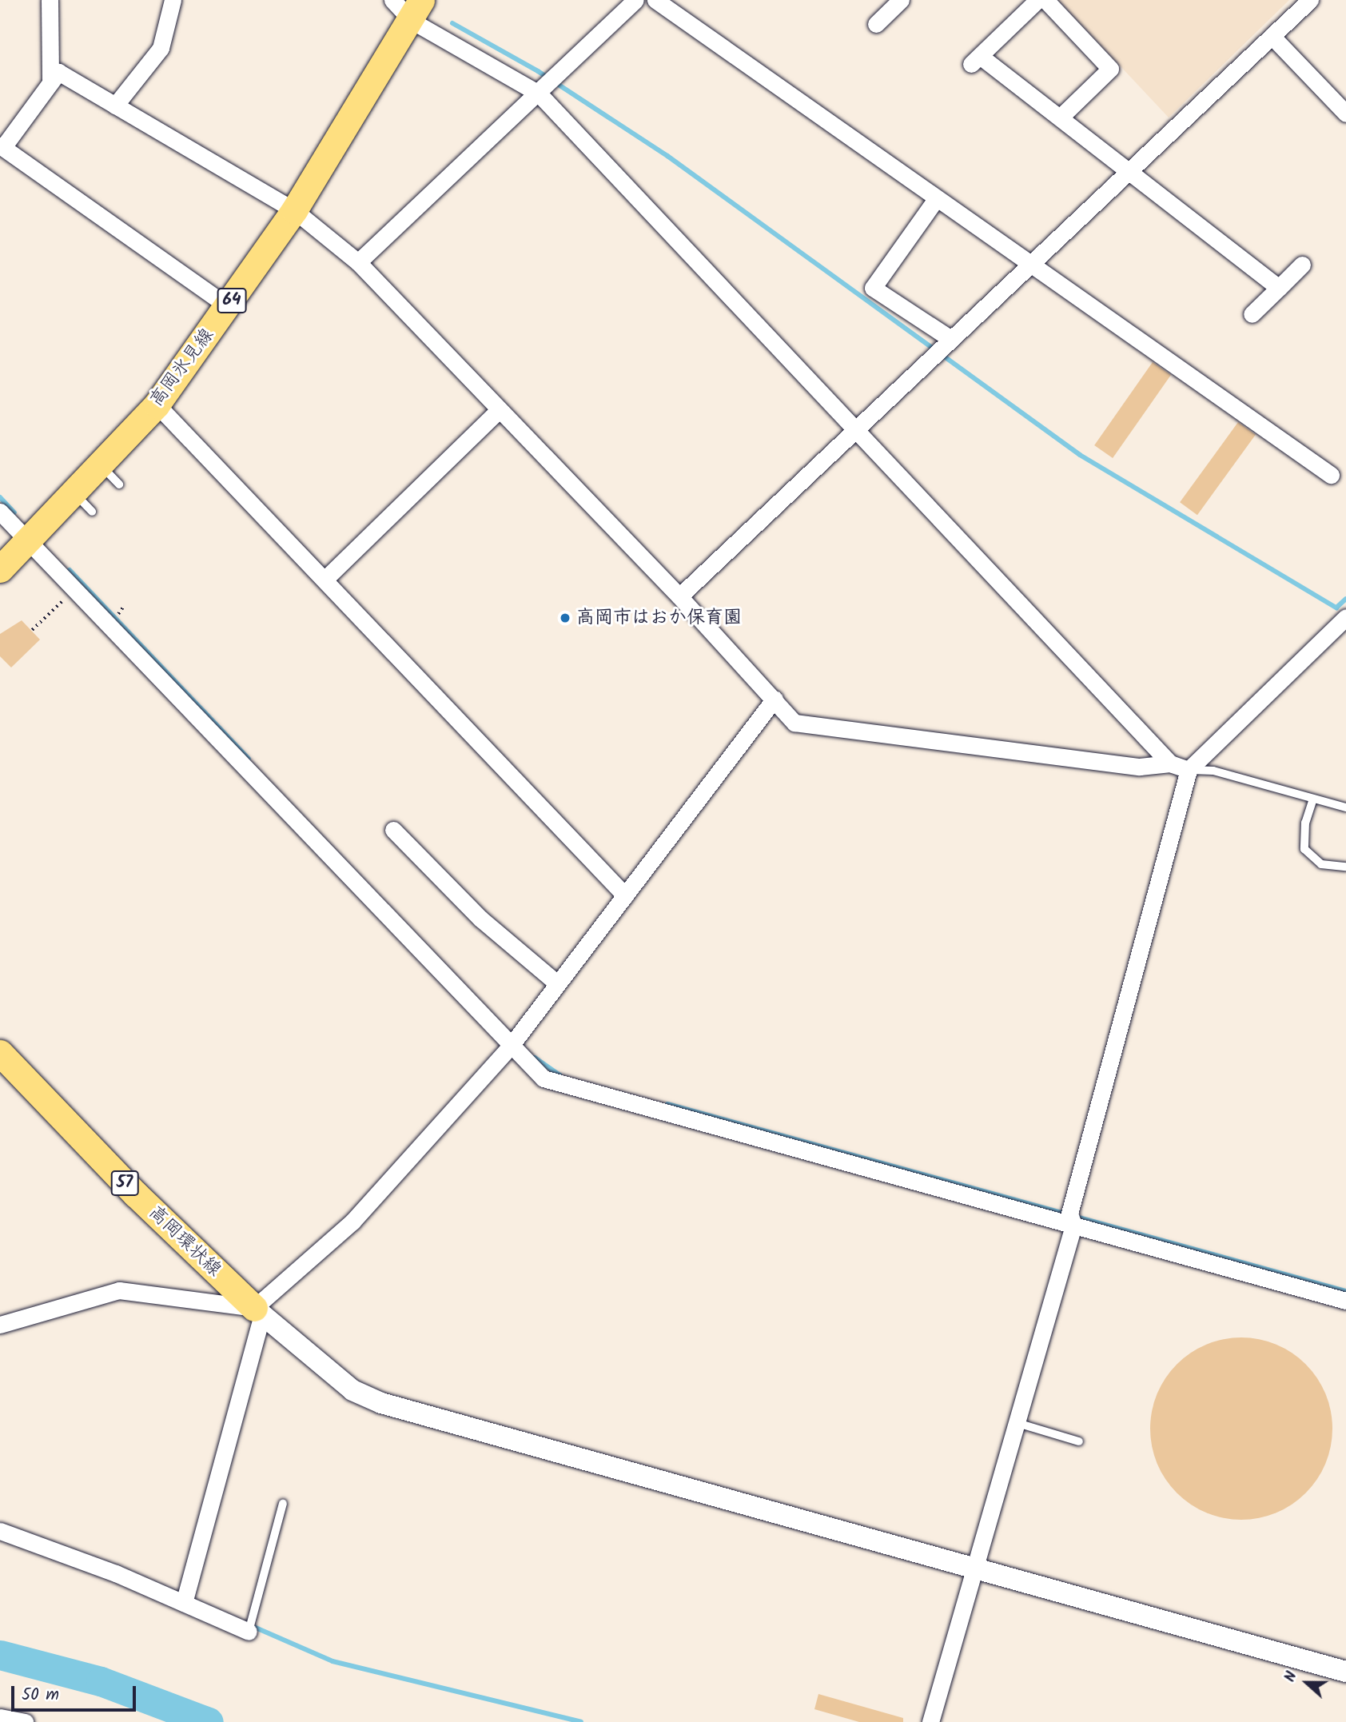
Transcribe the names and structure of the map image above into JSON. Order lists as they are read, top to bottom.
{
  "streets": {
    "main road": [
      "64",
      "高岡氷見線",
      "57",
      "高岡環状線"
    ]
  },
  "places": ["高岡市はおか保育園"],
  "scale_bar": "50 m",
  "north": "left"
}
